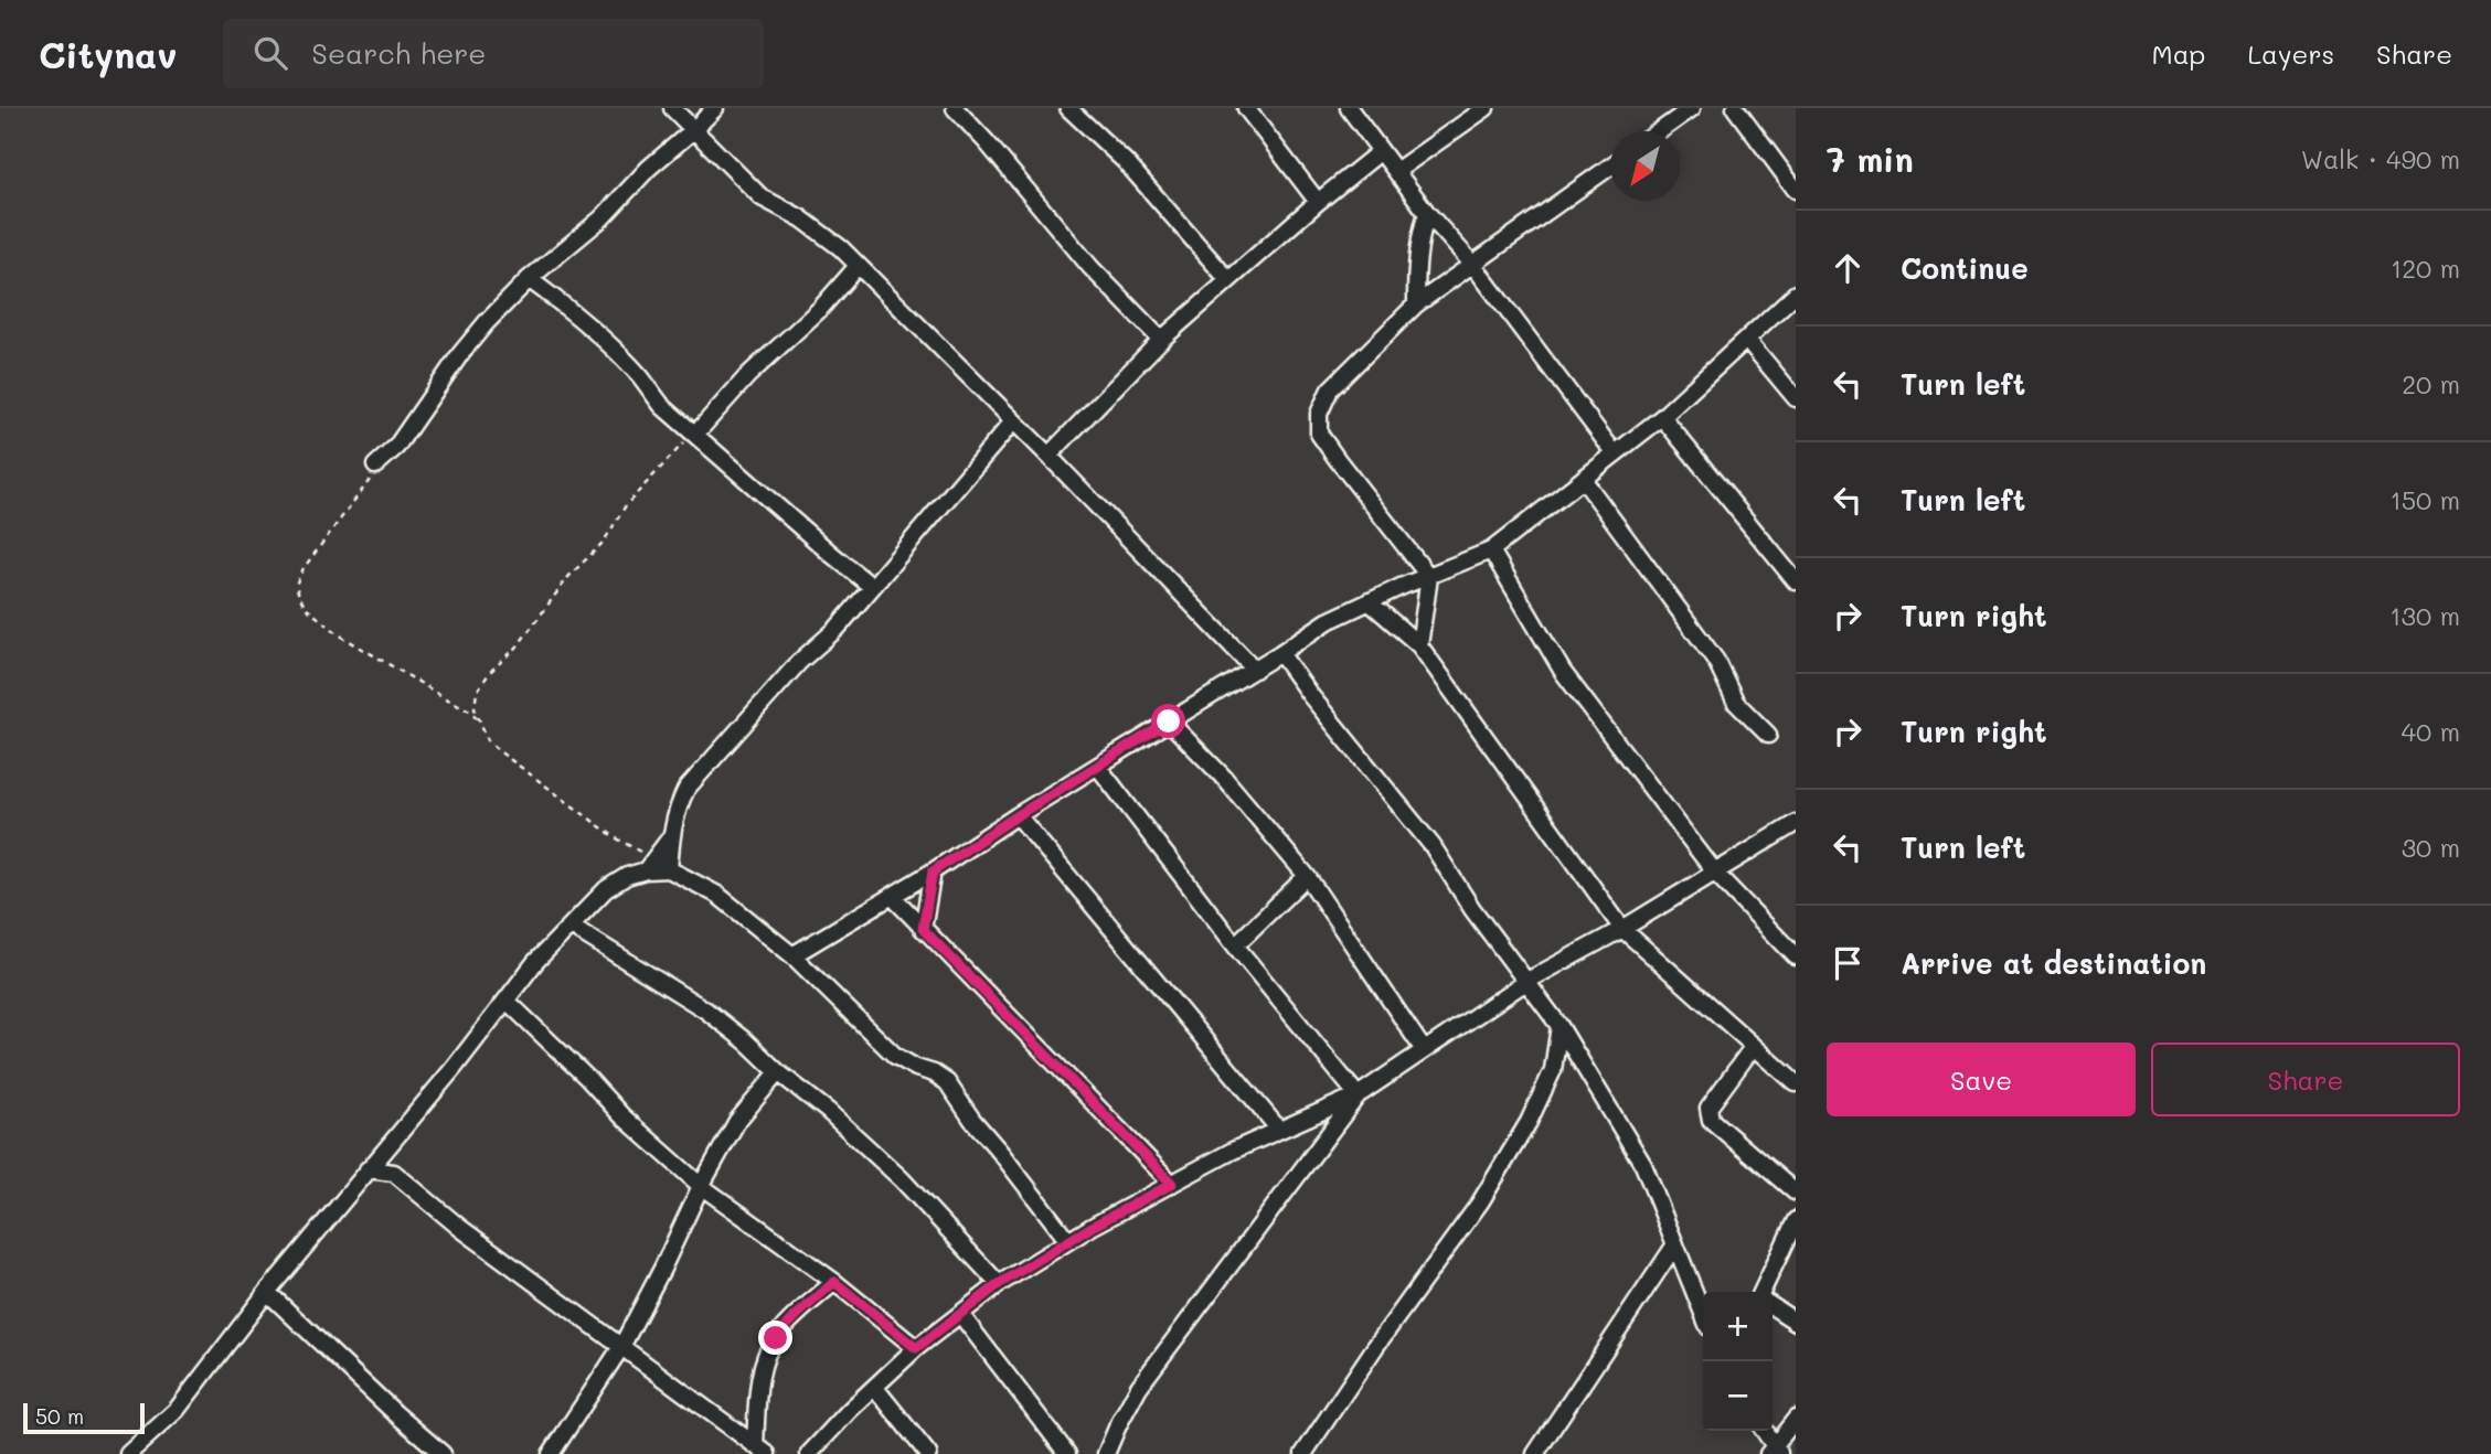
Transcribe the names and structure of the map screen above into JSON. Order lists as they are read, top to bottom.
{
  "scale_bar": "50 m",
  "north": "bottom left",
  "page": {
    "header": "Citynav",
    "search": "Search here",
    "nav": ["Map", "Layers", "Share"],
    "heading": ["7 min", "Walk · 490 m"],
    "list": [
      ["Continue", "120 m"],
      ["Turn left", "20 m"],
      ["Turn left", "150 m"],
      ["Turn right", "130 m"],
      ["Turn right", "40 m"],
      ["Turn left", "30 m"],
      "Arrive at destination"
    ],
    "buttons": ["Save", "Share"],
    "map_buttons": ["+", "−"],
    "scale": "50 m"
  }
}
